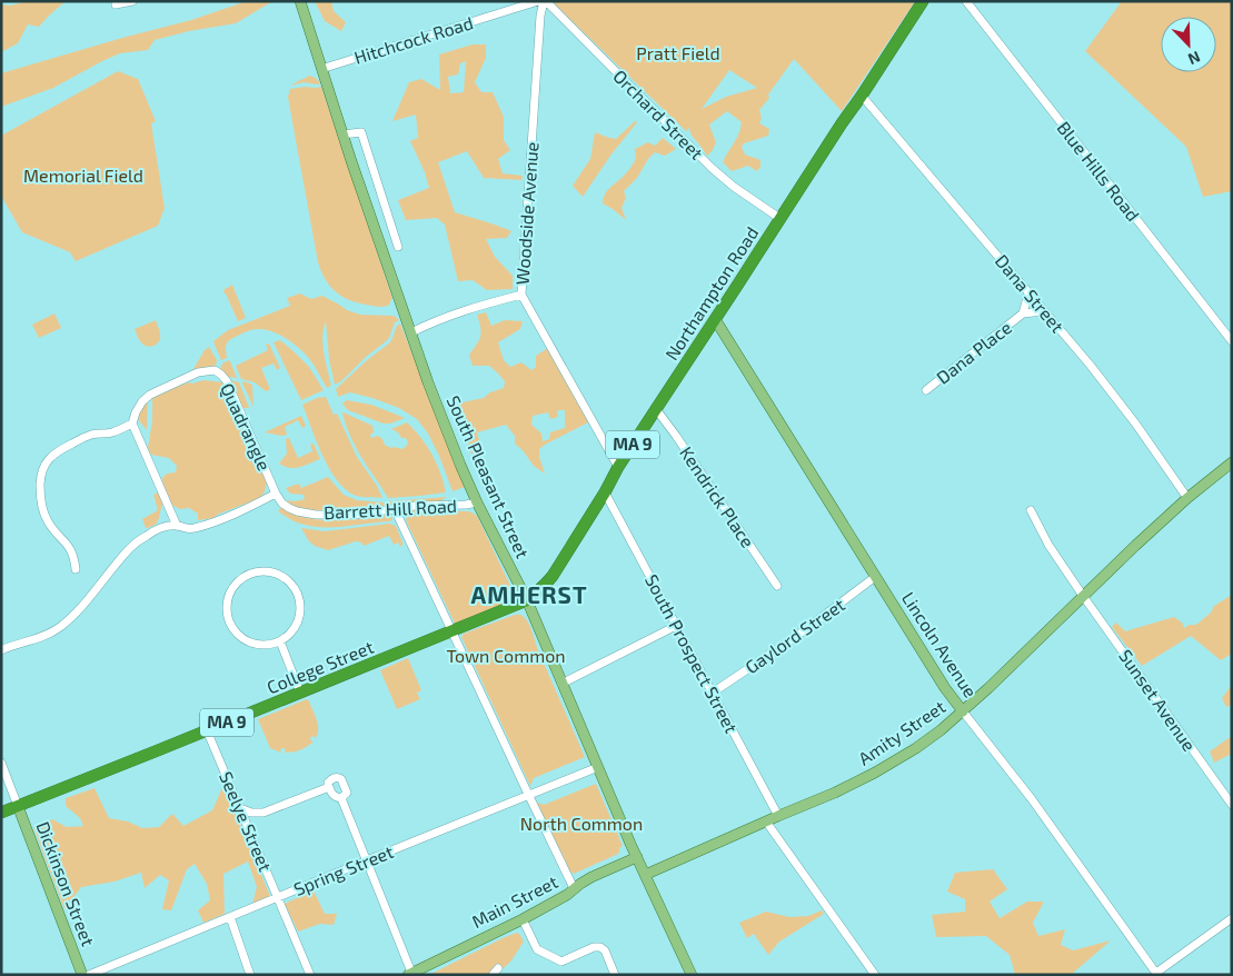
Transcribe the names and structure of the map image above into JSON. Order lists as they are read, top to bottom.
{
  "streets": {
    "highway": ["Northampton Road", "MA 9", "College Street"],
    "main road": [
      "South Pleasant Street",
      "Lincoln Avenue",
      "Amity Street",
      "Dickinson Street",
      "Main Street"
    ],
    "street": [
      "Hitchcock Road",
      "Orchard Street",
      "Blue Hills Road",
      "Woodside Avenue",
      "Dana Street",
      "Dana Place",
      "Quadrangle",
      "Kendrick Place",
      "Barrett Hill Road",
      "Gaylord Street",
      "South Prospect Street",
      "Sunset Avenue",
      "Seelye Street",
      "Spring Street"
    ]
  },
  "crossings": [
    ["Hitchcock Road", "South Pleasant Street"],
    ["Orchard Street", "Woodside Avenue"],
    ["Orchard Street", "Northampton Road"],
    ["Woodside Avenue", "Northampton Road"],
    ["Northampton Road", "Dana Street"],
    ["Northampton Road", "South Pleasant Street"],
    ["Northampton Road", "Kendrick Place"],
    ["Northampton Road", "Lincoln Avenue"],
    ["Northampton Road", "South Prospect Street"],
    ["Northampton Road", "College Street"],
    ["Dana Street", "Dana Place"],
    ["Dana Street", "Amity Street"],
    ["Quadrangle", "Barrett Hill Road"],
    ["South Pleasant Street", "Barrett Hill Road"],
    ["South Pleasant Street", "College Street"],
    ["South Pleasant Street", "Amity Street"],
    ["South Pleasant Street", "Spring Street"],
    ["South Pleasant Street", "Main Street"],
    ["Gaylord Street", "Lincoln Avenue"],
    ["Gaylord Street", "South Prospect Street"],
    ["Lincoln Avenue", "Amity Street"],
    ["South Prospect Street", "Amity Street"],
    ["College Street", "Seelye Street"],
    ["College Street", "Dickinson Street"],
    ["Sunset Avenue", "Amity Street"],
    ["Seelye Street", "Spring Street"]
  ],
  "districts": ["AMHERST"],
  "parks": [
    "Pratt Field",
    "Memorial Field",
    "Town Common",
    "North Common"
  ],
  "north": "bottom right"
}
